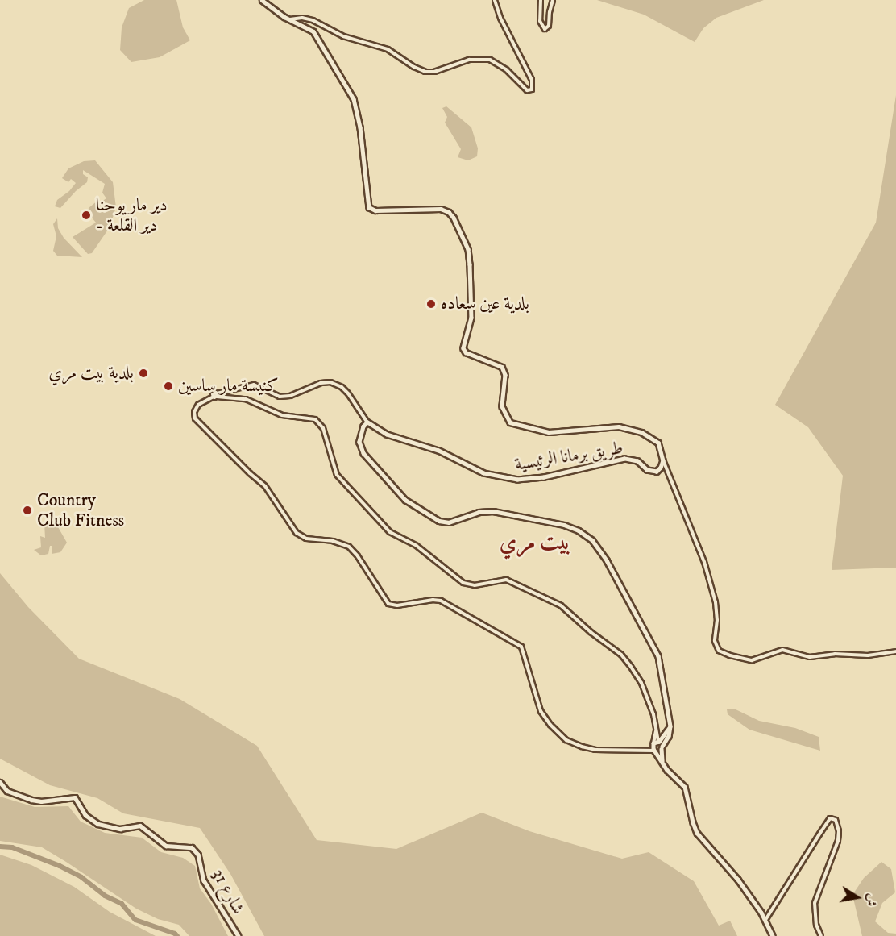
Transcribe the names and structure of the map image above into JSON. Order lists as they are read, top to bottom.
{
  "streets": {
    "main road": ["طريق برمانا الرئيسية", "شارع 31"]
  },
  "districts": ["بيت مري"],
  "places": [
    "دير مار يوحنا - دير القلعة",
    "بلدية عين سعاده",
    "بلدية بيت مري",
    "كنيسة مار ساسين",
    "Country Club Fitness"
  ],
  "north": "right"
}
